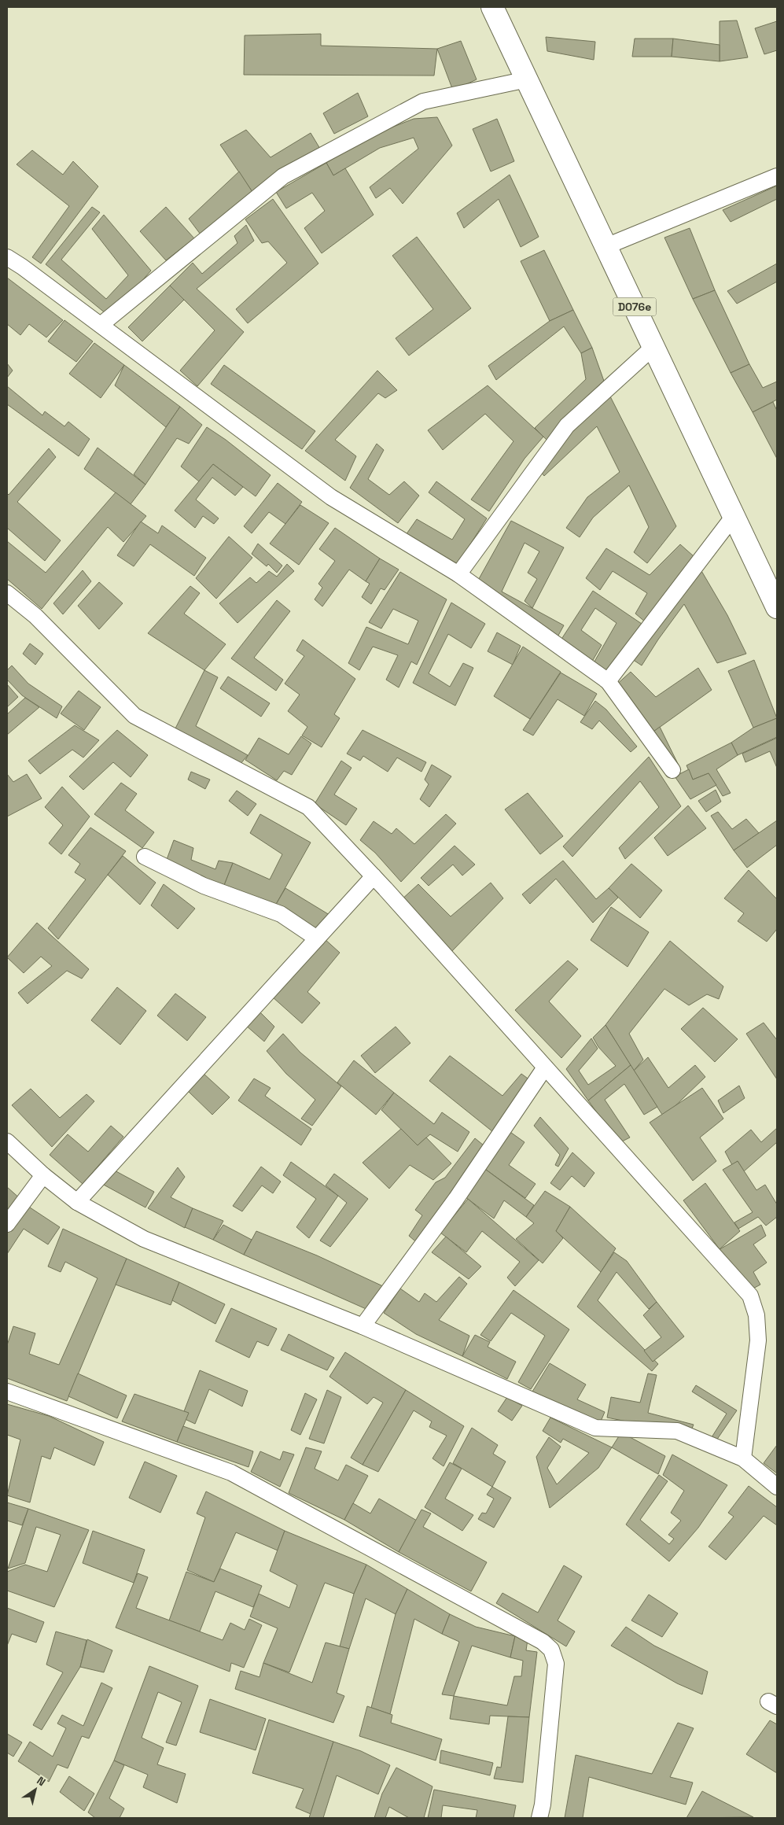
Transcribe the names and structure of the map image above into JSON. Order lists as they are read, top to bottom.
{
  "streets": {
    "main road": ["D076e"]
  },
  "north": "top right"
}
